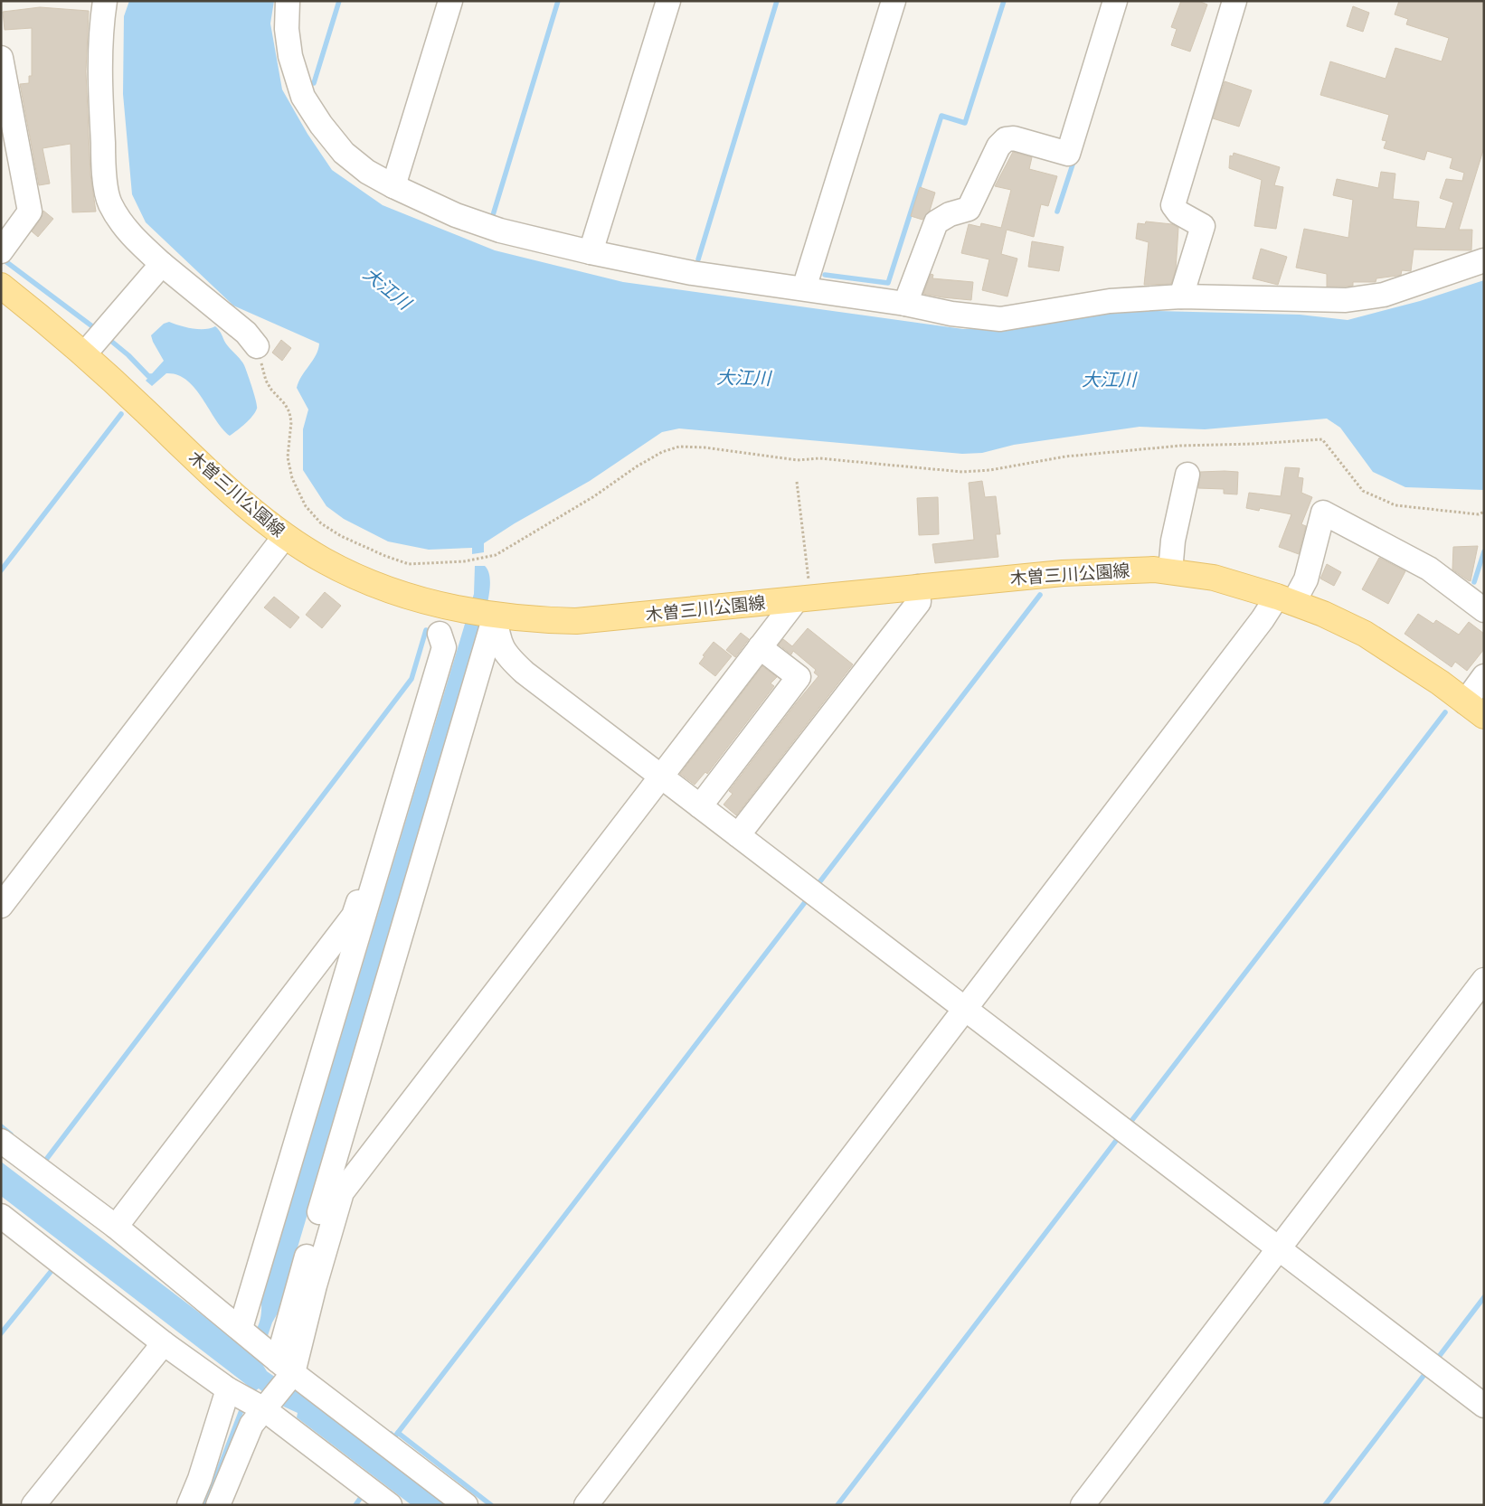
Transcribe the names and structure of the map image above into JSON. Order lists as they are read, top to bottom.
{
  "streets": {
    "main road": ["木曽三川公園線"]
  },
  "water": ["大江川"]
}
